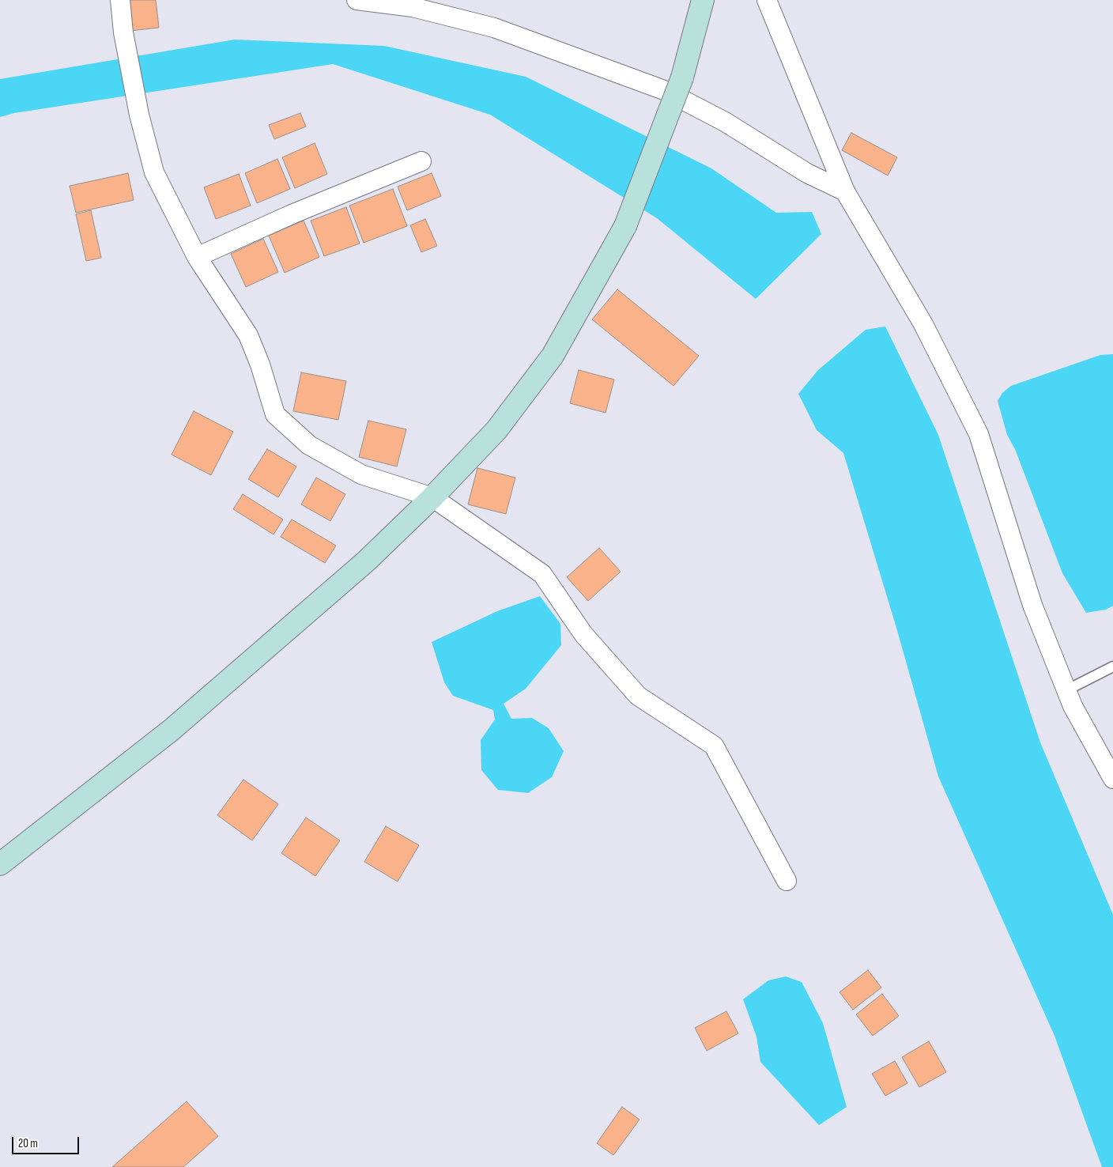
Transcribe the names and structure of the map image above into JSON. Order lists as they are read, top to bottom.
{
  "scale_bar": "20 m"
}
